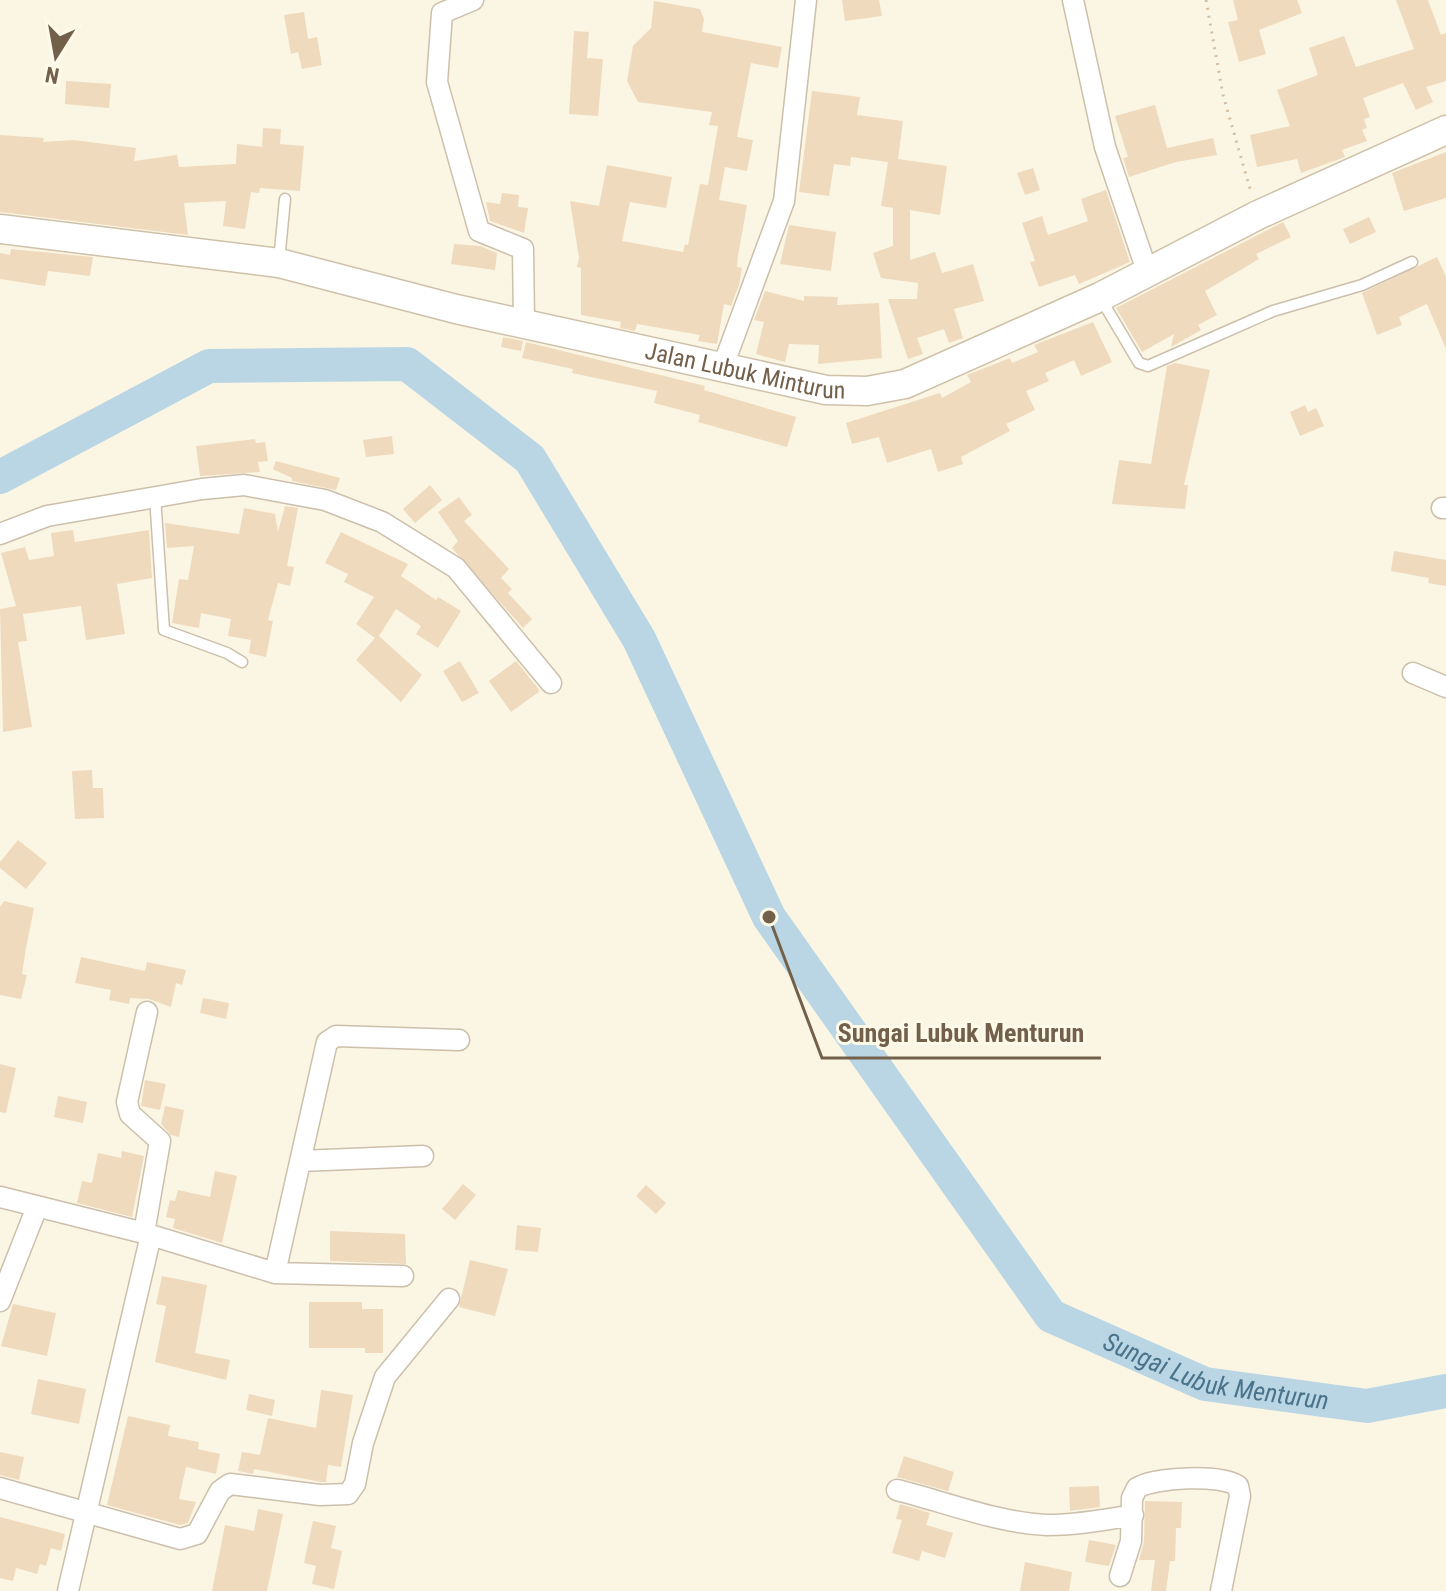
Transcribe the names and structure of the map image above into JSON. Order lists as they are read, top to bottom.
{
  "streets": {
    "street": ["Jalan Lubuk Minturun"]
  },
  "water": ["Sungai Lubuk Menturun"],
  "places": ["Sungai Lubuk Menturun"],
  "north": "bottom"
}
